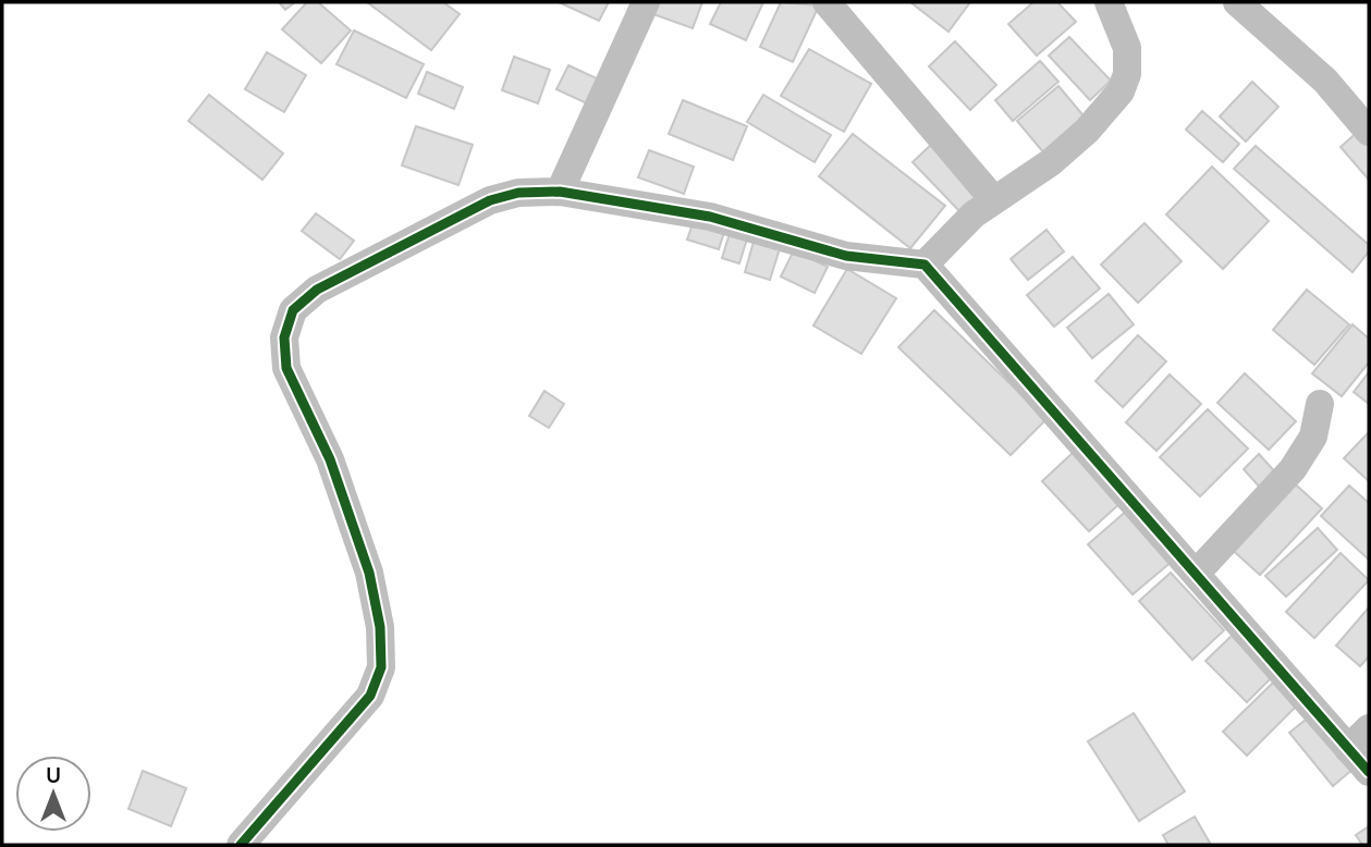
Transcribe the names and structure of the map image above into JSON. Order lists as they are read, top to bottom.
{
  "north": "top"
}
